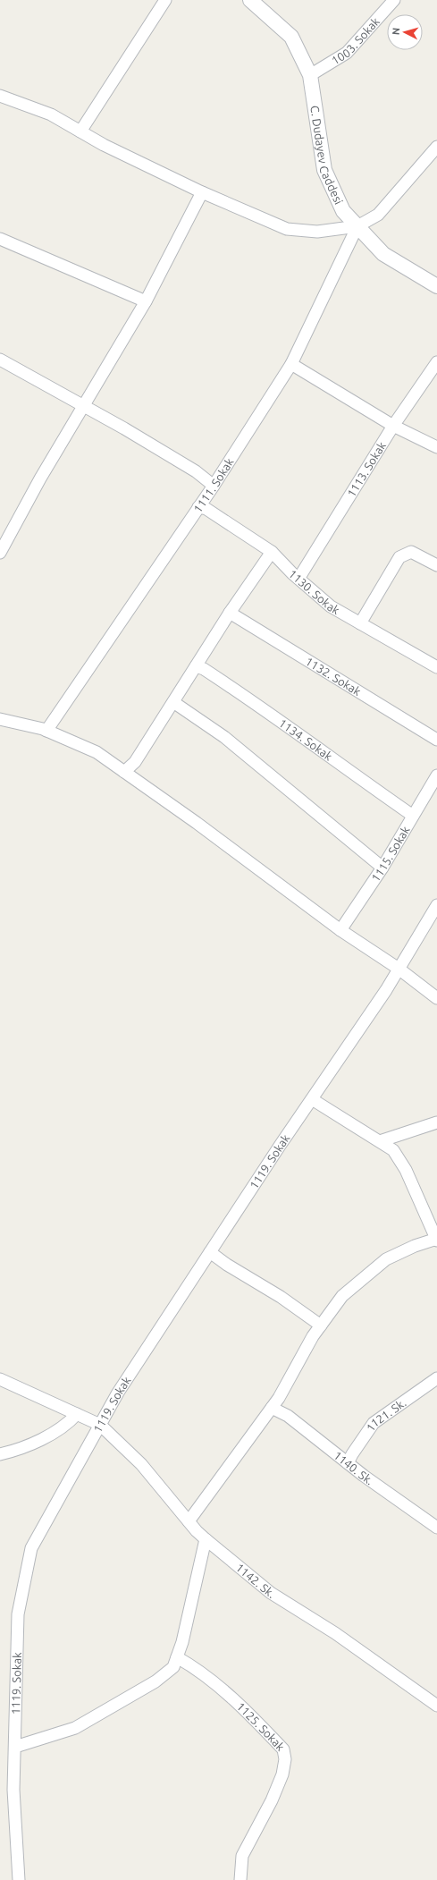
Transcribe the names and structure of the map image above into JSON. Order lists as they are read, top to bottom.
{
  "streets": {
    "street": [
      "1003. Sokak",
      "C. Dudayev Caddesi",
      "1113. Sokak",
      "1111. Sokak",
      "1130. Sokak",
      "1132. Sokak",
      "1134. Sokak",
      "1115. Sokak",
      "1119. Sokak",
      "1121. Sk.",
      "1140. Sk.",
      "1142. Sk.",
      "1125. Sokak"
    ]
  },
  "crossings": [
    ["1003. Sokak", "C. Dudayev Caddesi"],
    ["C. Dudayev Caddesi", "1111. Sokak"],
    ["1113. Sokak", "1130. Sokak"],
    ["1111. Sokak", "1130. Sokak"],
    ["1134. Sokak", "1115. Sokak"],
    ["1119. Sokak", "1142. Sk."],
    ["1121. Sk.", "1140. Sk."]
  ],
  "north": "left"
}
